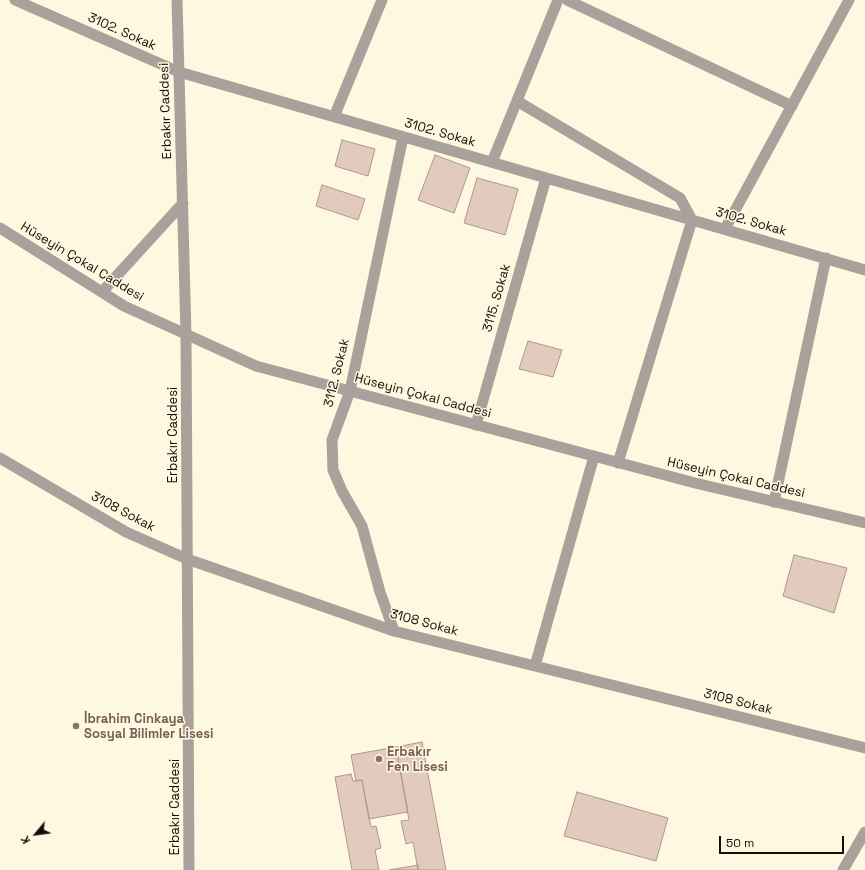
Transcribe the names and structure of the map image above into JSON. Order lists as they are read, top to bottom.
{
  "streets": {
    "street": [
      "3102. Sokak",
      "Erbakır Caddesi",
      "Hüseyin Çokal Caddesi",
      "3115. Sokak",
      "3112. Sokak",
      "3108 Sokak"
    ]
  },
  "crossings": [
    ["3102. Sokak", "Erbakır Caddesi"],
    ["3102. Sokak", "3115. Sokak"],
    ["3102. Sokak", "3112. Sokak"],
    ["Erbakır Caddesi", "Hüseyin Çokal Caddesi"],
    ["Erbakır Caddesi", "3108 Sokak"],
    ["Hüseyin Çokal Caddesi", "3115. Sokak"],
    ["Hüseyin Çokal Caddesi", "3112. Sokak"],
    ["3112. Sokak", "3108 Sokak"]
  ],
  "places": ["İbrahim Cinkaya Sosyal Bilimler Lisesi", "Erbakır Fen Lisesi"],
  "scale_bar": "50 m",
  "north": "bottom left"
}
